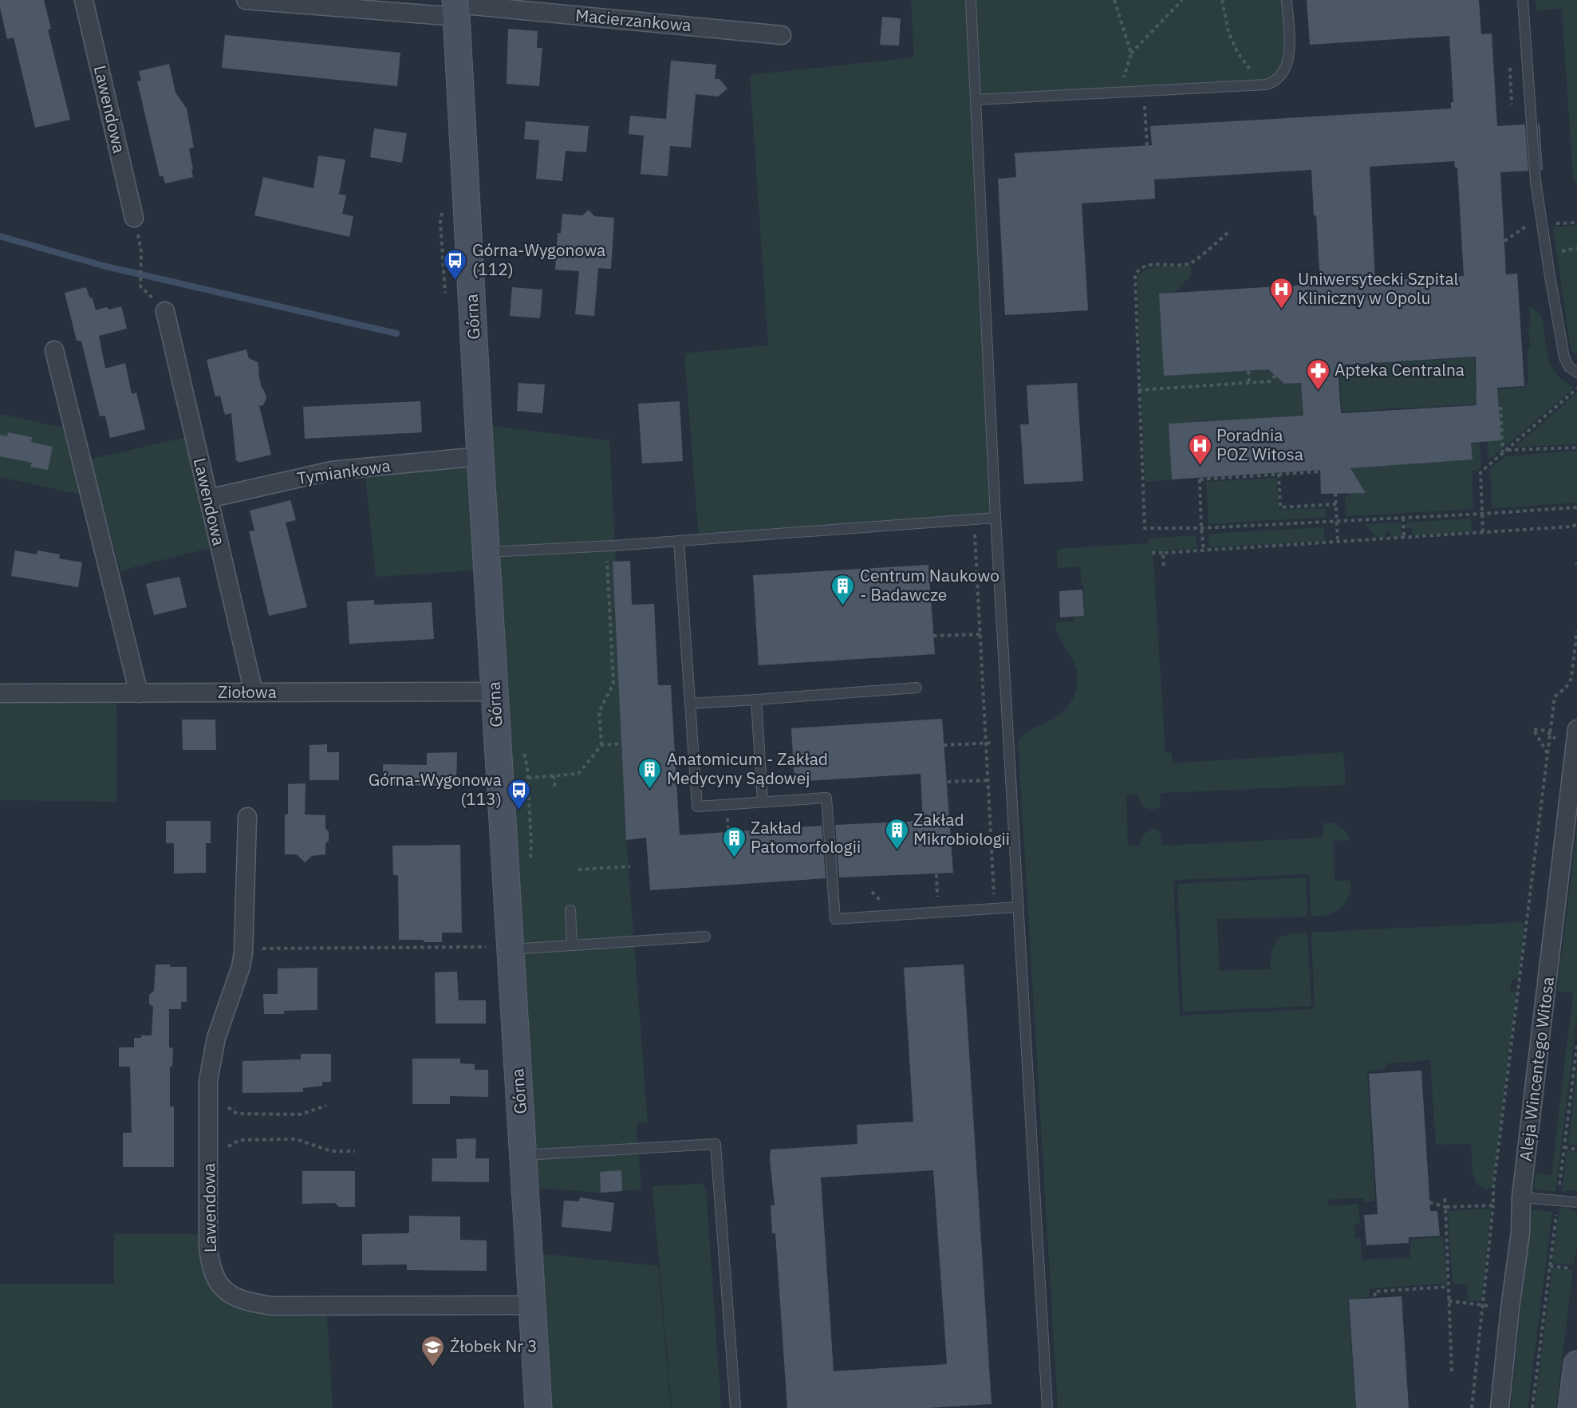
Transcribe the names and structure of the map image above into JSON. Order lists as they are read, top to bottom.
{
  "streets": {
    "street": [
      "Macierzankowa",
      "Lawendowa",
      "Górna",
      "Tymiankowa",
      "Ziołowa",
      "Aleja Wincentego Witosa"
    ]
  },
  "crossings": [
    ["Macierzankowa", "Górna"],
    ["Lawendowa", "Górna"],
    ["Lawendowa", "Tymiankowa"],
    ["Lawendowa", "Ziołowa"],
    ["Górna", "Tymiankowa"],
    ["Górna", "Ziołowa"]
  ],
  "places": {
    "bus stop": ["Górna-Wygonowa (112)", "Górna-Wygonowa (113)"],
    "hospital": ["Uniwersytecki Szpital Kliniczny w Opolu", "Poradnia POZ Witosa"],
    "pharmacy": ["Apteka Centralna"],
    "building": [
      "Centrum Naukowo - Badawcze",
      "Anatomicum - Zakład Medycyny Sądowej",
      "Zakład Mikrobiologii",
      "Zakład Patomorfologii"
    ],
    "school or university": ["Żłobek Nr 3"]
  }
}
